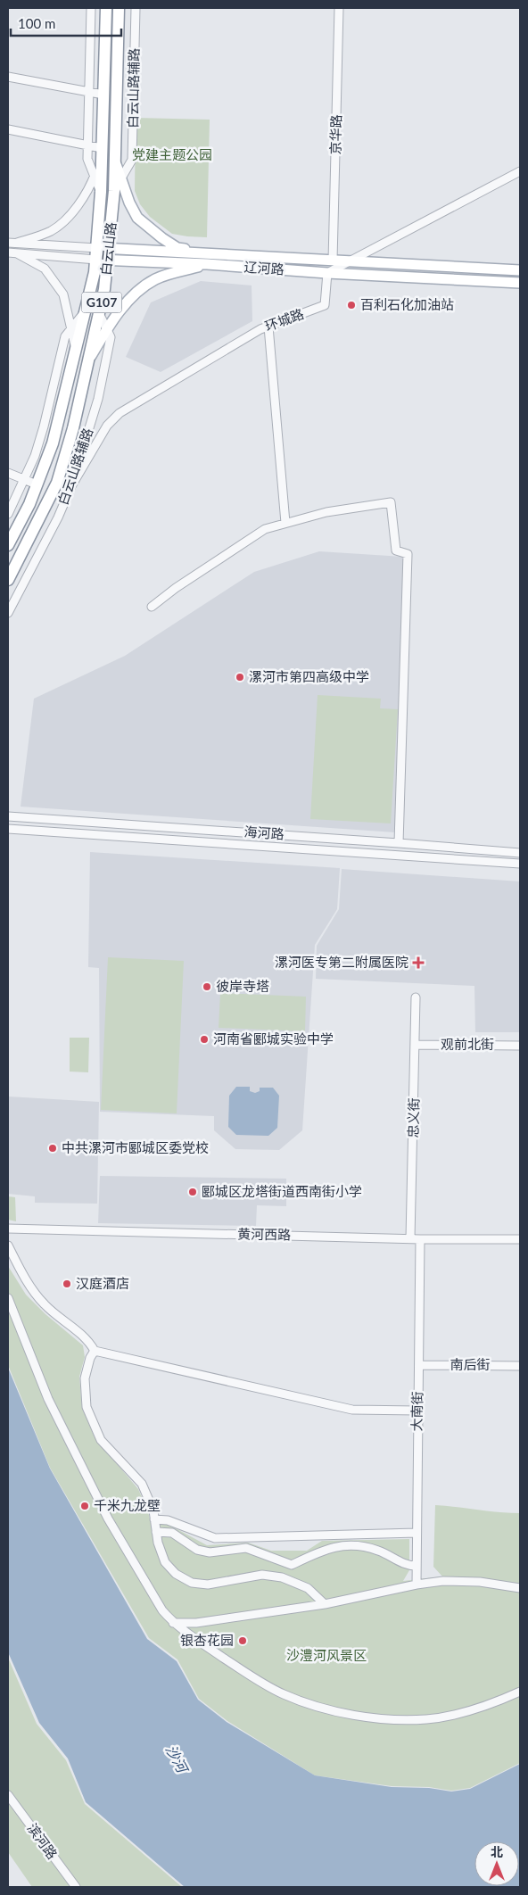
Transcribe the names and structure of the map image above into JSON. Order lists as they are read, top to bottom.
{
  "streets": {
    "highway": ["白云山路", "G107"],
    "main road": ["辽河路"],
    "street": [
      "白云山路辅路",
      "京华路",
      "环城路",
      "海河路",
      "观前北街",
      "忠义街",
      "黄河西路",
      "南后街",
      "大南街",
      "滨河路"
    ]
  },
  "crossings": [
    ["白云山路辅路", "白云山路"],
    ["白云山路辅路", "环城路"],
    ["京华路", "辽河路"],
    ["白云山路", "辽河路"],
    ["辽河路", "环城路"],
    ["观前北街", "忠义街"],
    ["忠义街", "黄河西路"],
    ["黄河西路", "大南街"],
    ["南后街", "大南街"]
  ],
  "water": ["沙河"],
  "parks": ["党建主题公园", "沙澧河风景区"],
  "places": {
    "other": [
      "百利石化加油站",
      "漯河市第四高级中学",
      "彼岸寺塔",
      "河南省郾城实验中学",
      "中共漯河市郾城区委党校",
      "郾城区龙塔街道西南街小学",
      "汉庭酒店",
      "千米九龙壁",
      "银杏花园"
    ],
    "health": ["漯河医专第二附属医院"]
  },
  "scale_bar": "100 m",
  "north": "top"
}
